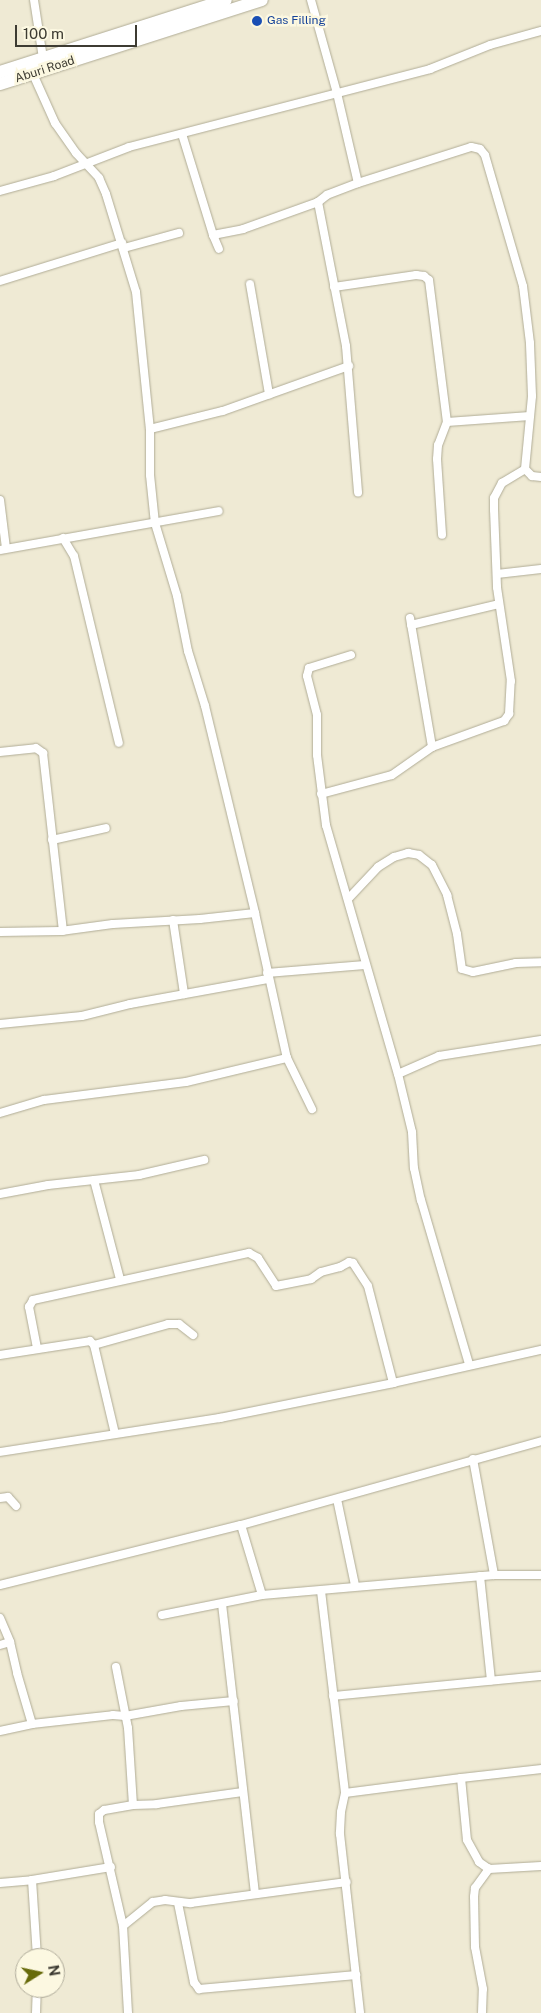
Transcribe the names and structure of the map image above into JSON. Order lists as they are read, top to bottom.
{
  "streets": {
    "highway": ["Aburi Road"]
  },
  "places": ["Gas Filling"],
  "scale_bar": "100 m",
  "north": "right"
}
